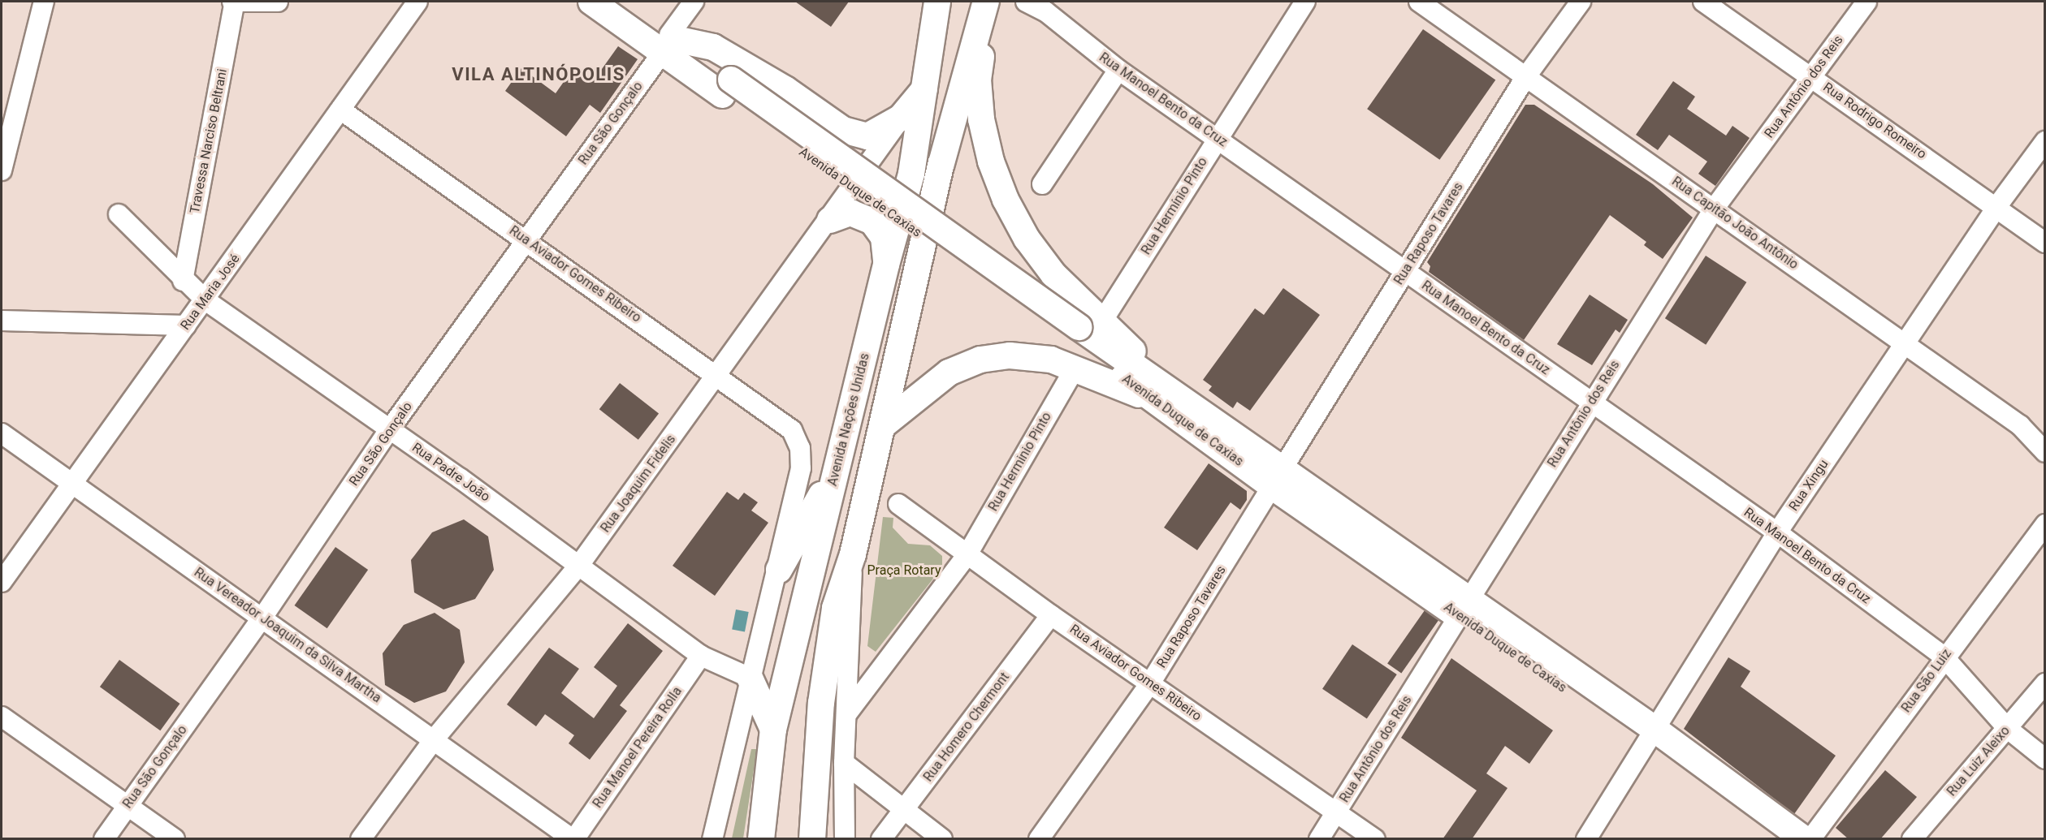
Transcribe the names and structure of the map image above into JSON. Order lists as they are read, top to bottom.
{
  "streets": {
    "main road": ["Avenida Duque de Caxias", "Avenida Nações Unidas"],
    "street": [
      "Rua Antônio dos Reis",
      "Rua Manoel Bento da Cruz",
      "Rua Rodrigo Romeiro",
      "Rua São Gonçalo",
      "Travessa Narciso Beltrani",
      "Rua Hermínio Pinto",
      "Rua Capitão João Antônio",
      "Rua Raposo Tavares",
      "Rua Aviador Gomes Ribeiro",
      "Rua Maria José",
      "Rua Herminio Pinto",
      "Rua Padre João",
      "Rua Joaquim Fidelis",
      "Rua Xingu",
      "Rua Vereador Joaquim da Silva Martha",
      "Rua São Luiz",
      "Rua Homero Chermont",
      "Rua Manoel Pereira Rolla",
      "Rua Luiz Aleixo"
    ]
  },
  "crossings": [
    ["Rua Antônio dos Reis", "Rua Manoel Bento da Cruz"],
    ["Rua Antônio dos Reis", "Rua Rodrigo Romeiro"],
    ["Rua Antônio dos Reis", "Avenida Duque de Caxias"],
    ["Rua Antônio dos Reis", "Rua Capitão João Antônio"],
    ["Rua Antônio dos Reis", "Rua Aviador Gomes Ribeiro"],
    ["Rua Manoel Bento da Cruz", "Rua Hermínio Pinto"],
    ["Rua Manoel Bento da Cruz", "Rua Raposo Tavares"],
    ["Rua Manoel Bento da Cruz", "Rua Xingu"],
    ["Rua Manoel Bento da Cruz", "Rua São Luiz"],
    ["Rua Manoel Bento da Cruz", "Rua Luiz Aleixo"],
    ["Rua Rodrigo Romeiro", "Rua Xingu"],
    ["Rua São Gonçalo", "Avenida Duque de Caxias"],
    ["Rua São Gonçalo", "Rua Aviador Gomes Ribeiro"],
    ["Rua São Gonçalo", "Rua Padre João"],
    ["Rua São Gonçalo", "Rua Vereador Joaquim da Silva Martha"],
    ["Travessa Narciso Beltrani", "Rua Padre João"],
    ["Avenida Duque de Caxias", "Rua Hermínio Pinto"],
    ["Avenida Duque de Caxias", "Rua Raposo Tavares"],
    ["Avenida Duque de Caxias", "Rua Xingu"],
    ["Rua Capitão João Antônio", "Rua Raposo Tavares"],
    ["Rua Capitão João Antônio", "Rua Xingu"],
    ["Rua Raposo Tavares", "Rua Aviador Gomes Ribeiro"],
    ["Rua Aviador Gomes Ribeiro", "Rua Maria José"],
    ["Rua Aviador Gomes Ribeiro", "Rua Herminio Pinto"],
    ["Rua Aviador Gomes Ribeiro", "Rua Joaquim Fidelis"],
    ["Rua Aviador Gomes Ribeiro", "Rua Homero Chermont"],
    ["Rua Maria José", "Rua Padre João"],
    ["Rua Maria José", "Rua Vereador Joaquim da Silva Martha"],
    ["Rua Padre João", "Rua Joaquim Fidelis"],
    ["Rua Padre João", "Rua Manoel Pereira Rolla"],
    ["Rua Joaquim Fidelis", "Rua Vereador Joaquim da Silva Martha"],
    ["Rua Vereador Joaquim da Silva Martha", "Rua Manoel Pereira Rolla"]
  ],
  "districts": ["VILA ALTINÓPOLIS"],
  "parks": ["Praça Rotary"]
}
